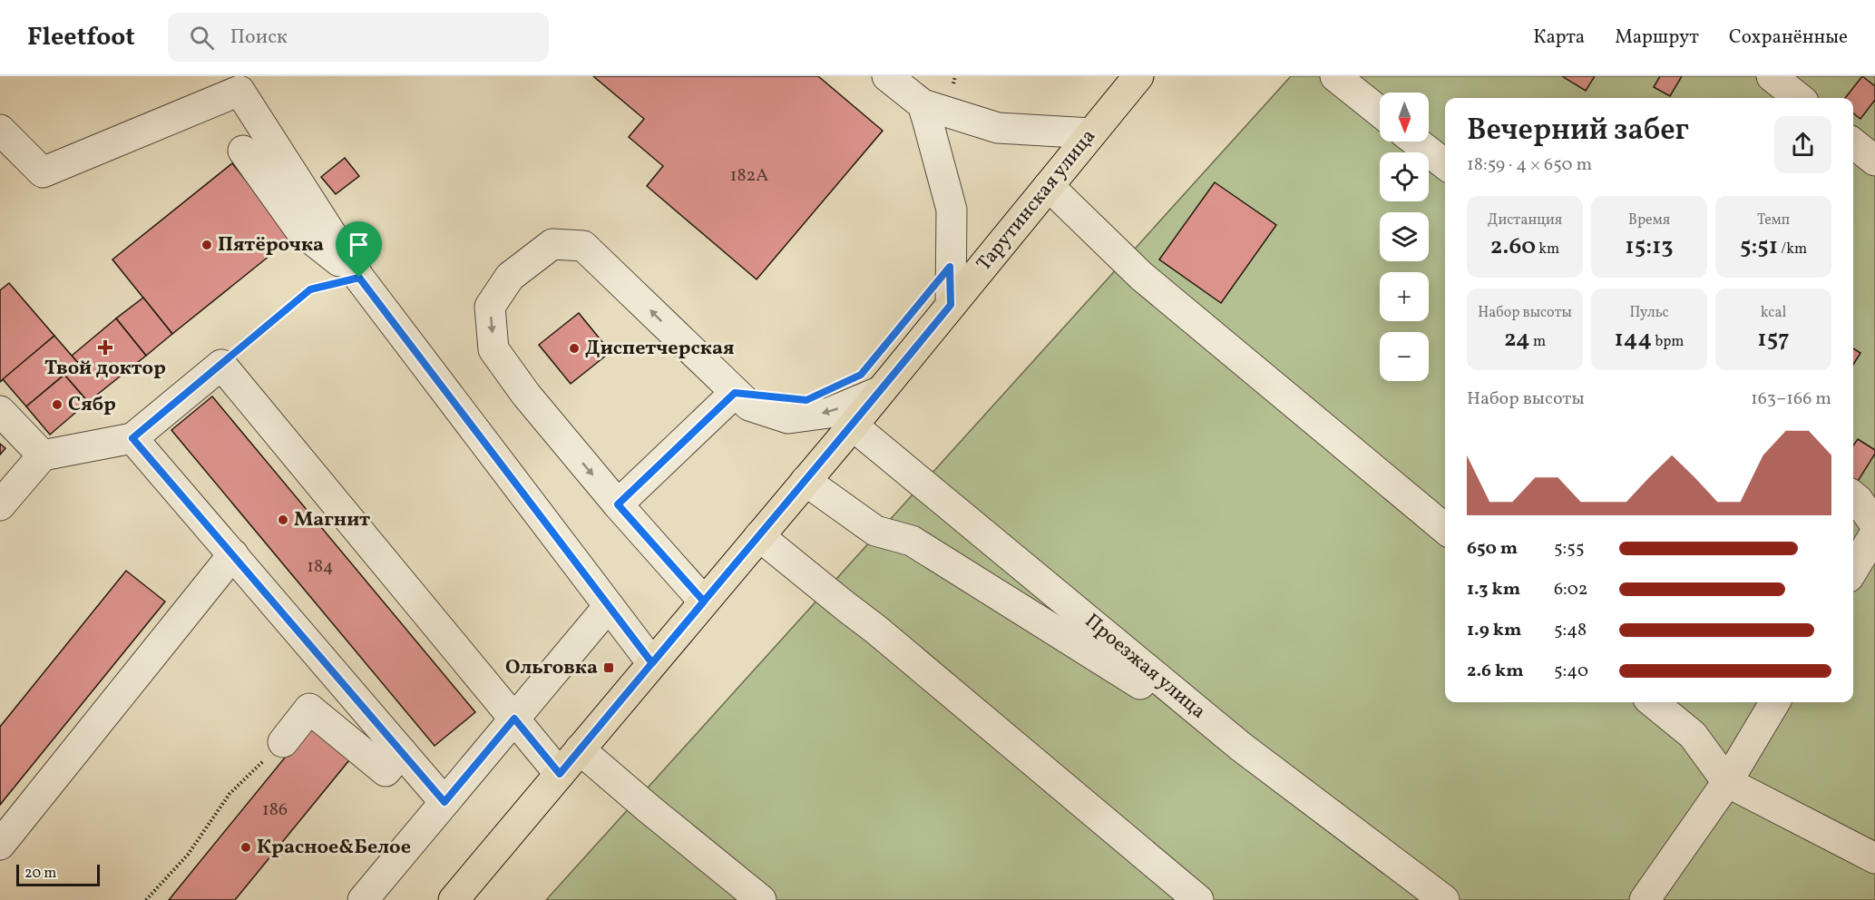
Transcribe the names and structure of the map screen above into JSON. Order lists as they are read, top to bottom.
{
  "streets": {
    "main road": ["Тарутинская улица"],
    "street": ["Проезжая улица"]
  },
  "crossings": [
    ["Тарутинская улица", "Проезжая улица"]
  ],
  "places": {
    "other": [
      "Пятёрочка",
      "Диспетчерская",
      "Сябр",
      "Магнит",
      "Красное&Белое"
    ],
    "health": ["Твой доктор"],
    "transit": ["Ольговка"]
  },
  "house_numbers": ["182А", "184", "186"],
  "scale_bar": "20 m",
  "north": "bottom",
  "page": {
    "header": "Fleetfoot",
    "search": "Поиск",
    "nav": ["Карта", "Маршрут", "Сохранённые"],
    "map_buttons": ["+", "−"],
    "heading": ["Вечерний забег", "18:59 · 4 × 650 m"],
    "stats": [
      ["Дистанция", "2.60 km"],
      ["Время", "15:13"],
      ["Темп", "5:51 /km"],
      ["Набор высоты", "24 m"],
      ["Пульс", "144 bpm"],
      ["kcal", "157"]
    ],
    "chart": ["Набор высоты", "163–166 m"],
    "list": [
      {
        "name": "650 m",
        "note": "5:55"
      },
      {
        "name": "1.3 km",
        "note": "6:02"
      },
      {
        "name": "1.9 km",
        "note": "5:48"
      },
      {
        "name": "2.6 km",
        "note": "5:40"
      }
    ],
    "scale": "20 m"
  }
}
